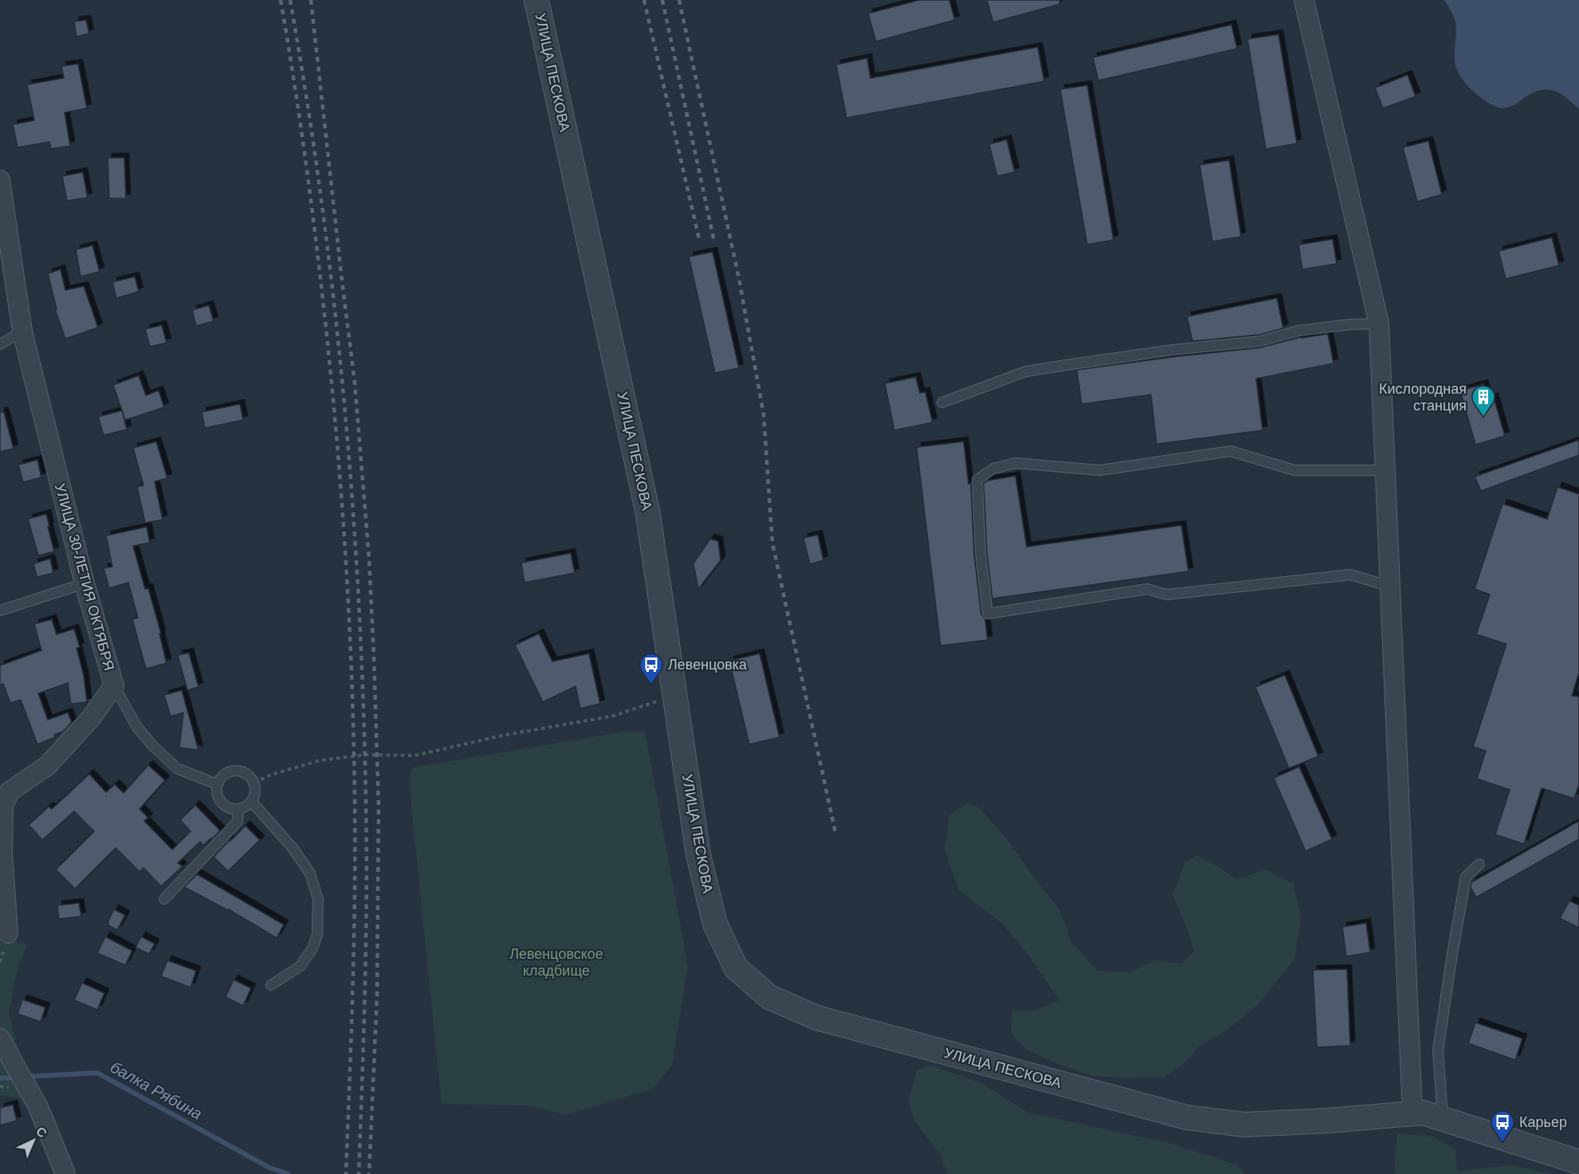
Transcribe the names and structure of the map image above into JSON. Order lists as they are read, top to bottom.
{
  "streets": {
    "street": ["УЛИЦА ПЕСКОВА", "УЛИЦА 30-ЛЕТИЯ ОКТЯБРЯ"]
  },
  "water": ["балка Рябина"],
  "parks": ["Левенцовское кладбище"],
  "places": {
    "building": ["Кислородная станция"],
    "bus stop": ["Левенцовка", "Карьер"]
  },
  "north": "top right"
}
